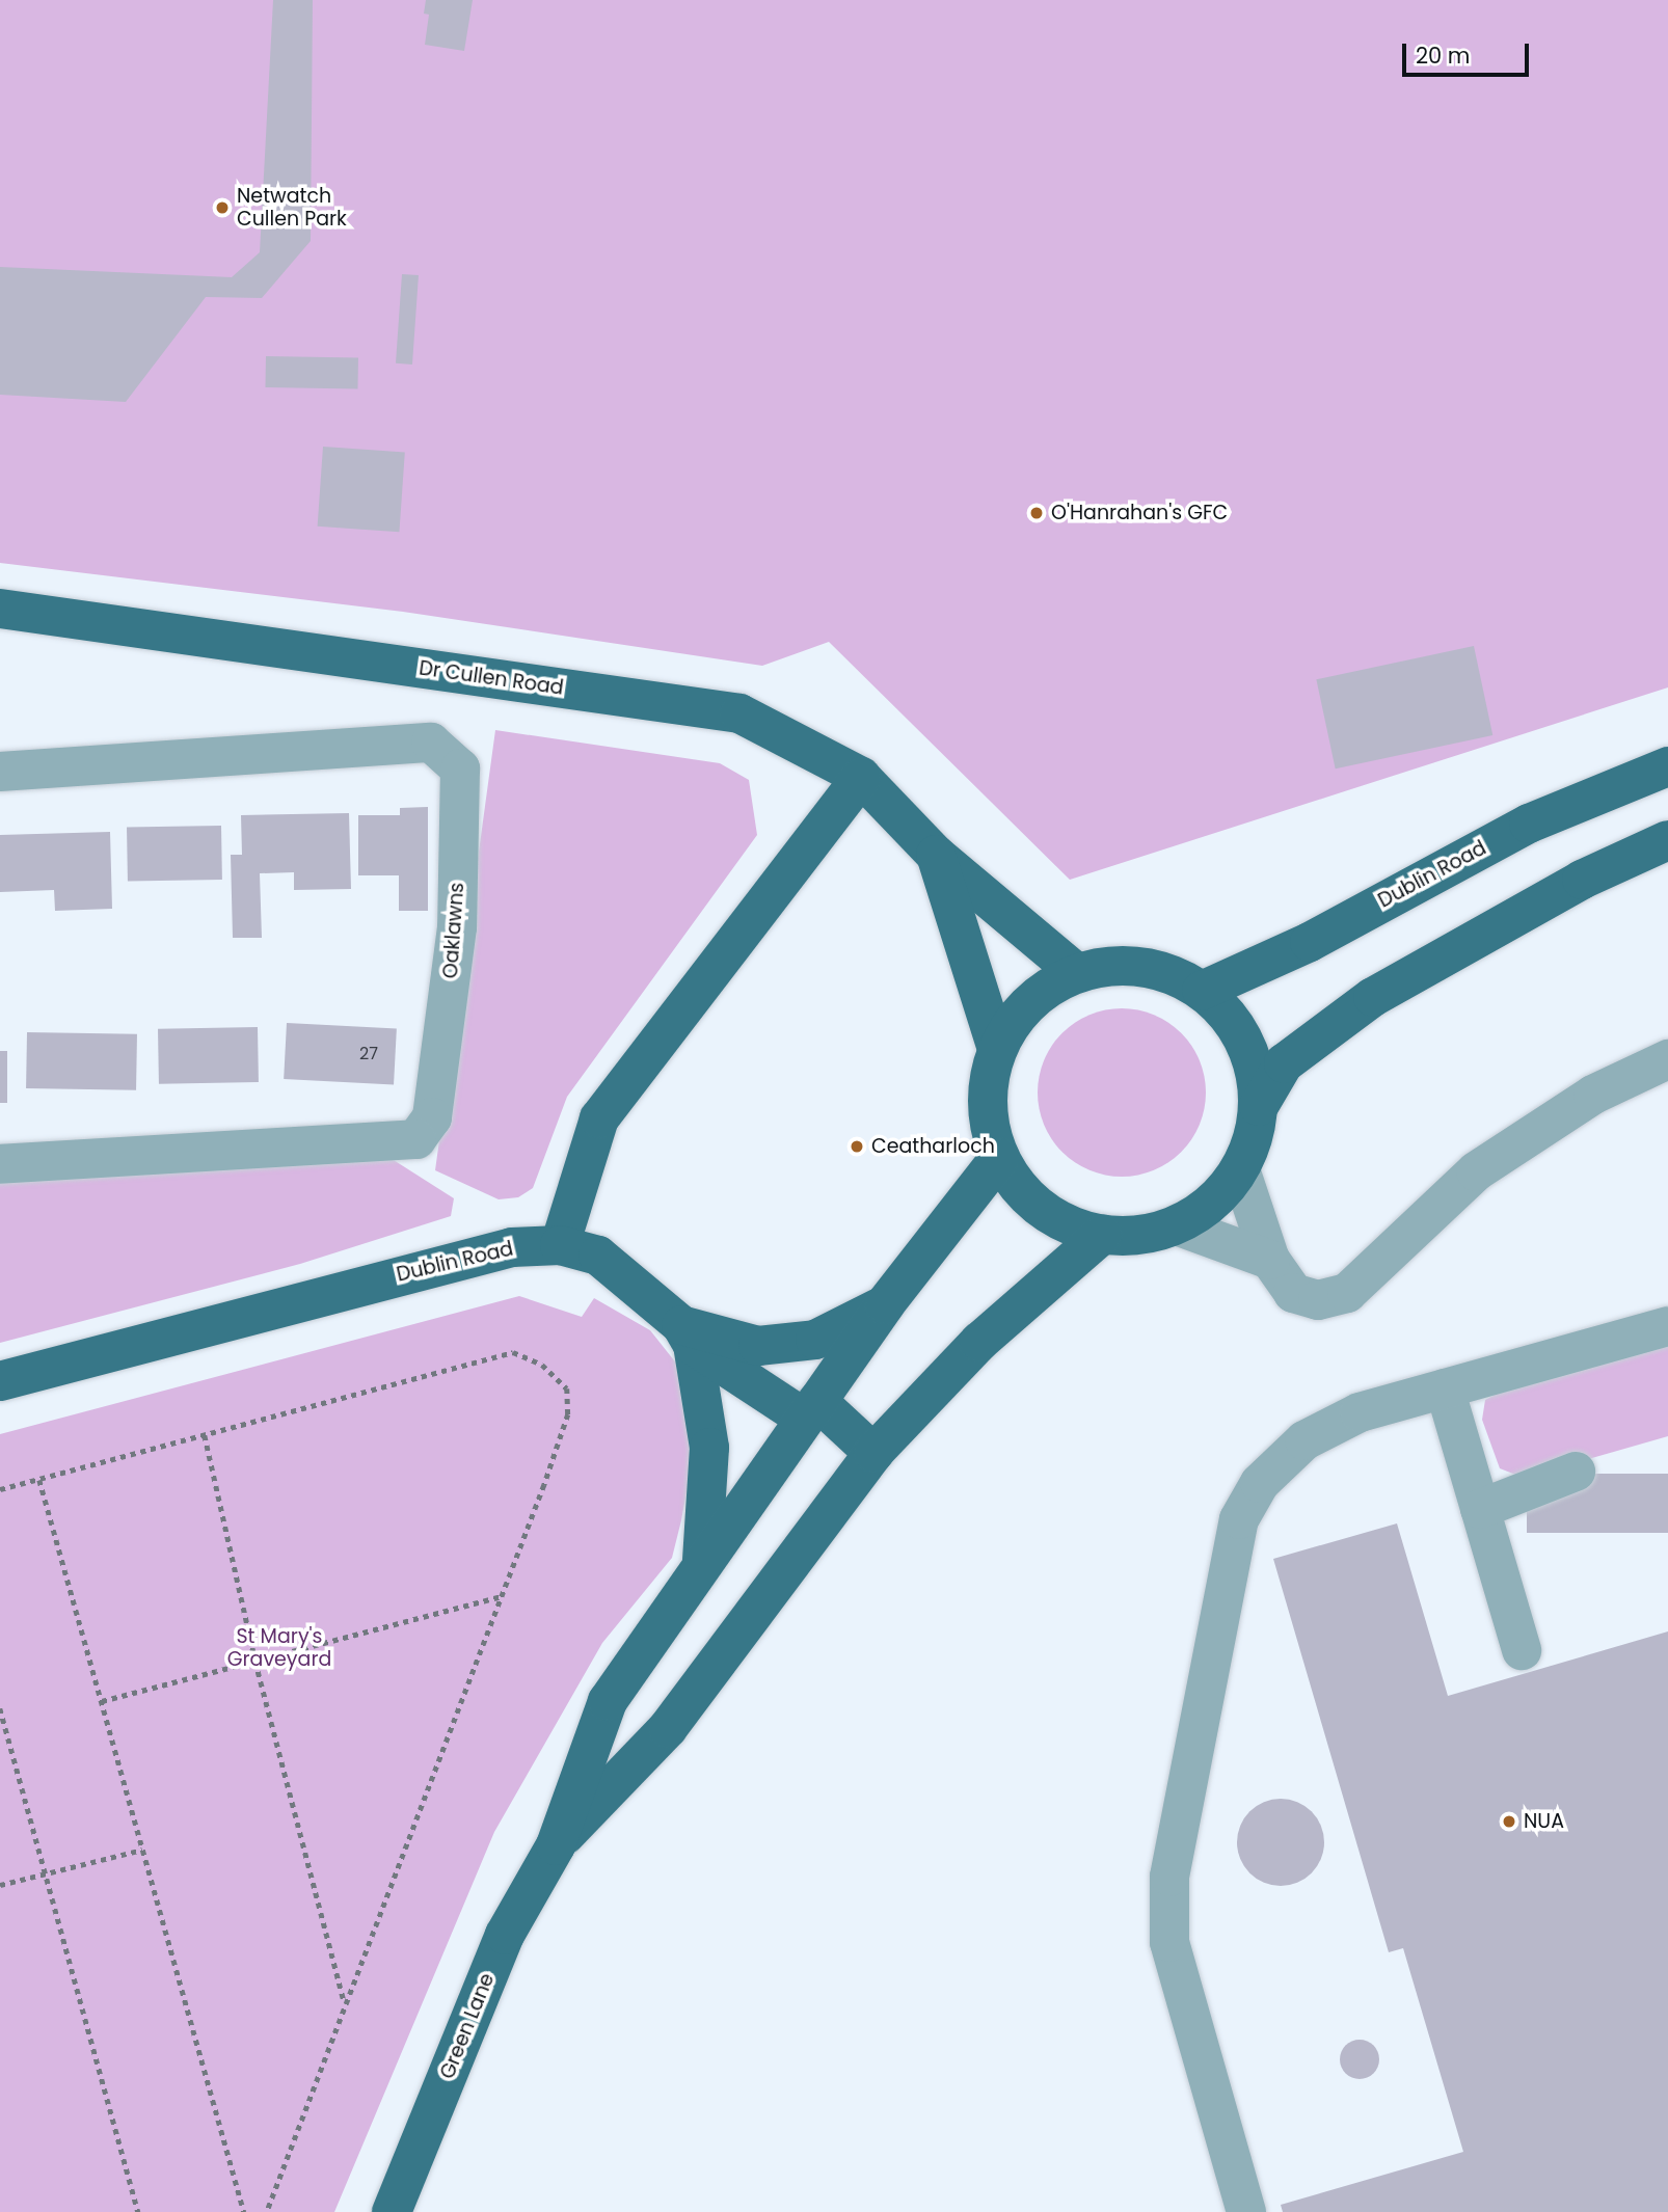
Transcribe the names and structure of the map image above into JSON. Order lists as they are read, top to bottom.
{
  "streets": {
    "main road": ["Dr Cullen Road", "Dublin Road", "Green Lane"],
    "street": ["Oaklawns"]
  },
  "parks": ["St Mary's Graveyard"],
  "places": [
    "Netwatch Cullen Park",
    "O'Hanrahan's GFC",
    "Ceatharloch",
    "NUA"
  ],
  "house_numbers": ["27"],
  "scale_bar": "20 m"
}
